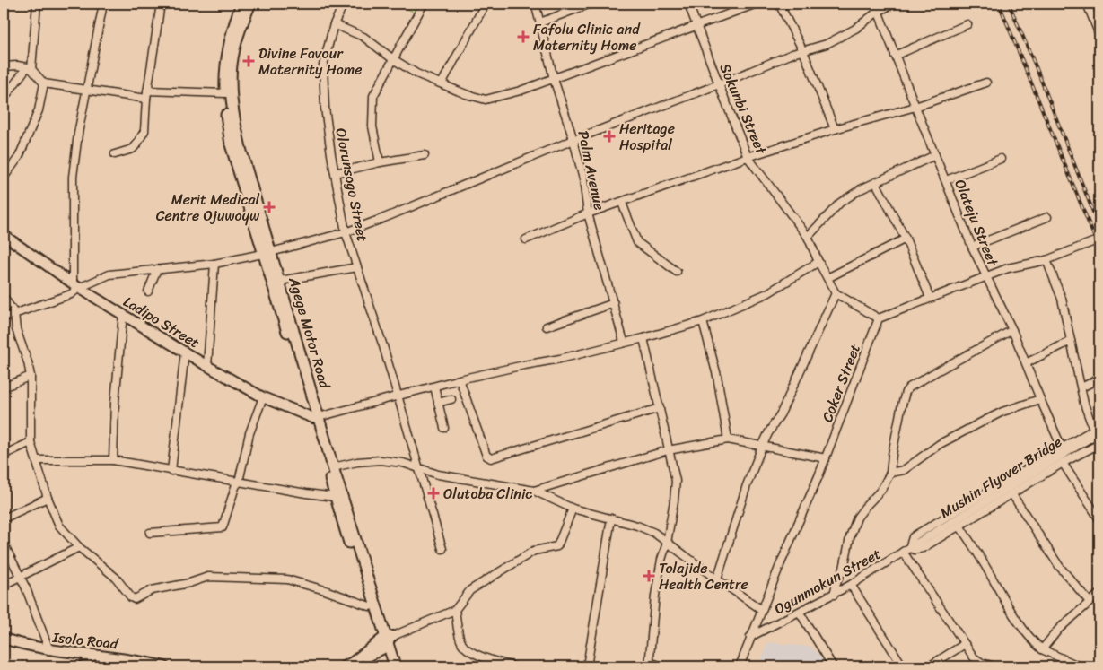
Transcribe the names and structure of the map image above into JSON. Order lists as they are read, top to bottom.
{
  "streets": {
    "highway": ["Agege Motor Road"],
    "main road": ["Ladipo Street", "Isolo Road"],
    "street": [
      "Sokunbi Street",
      "Palm Avenue",
      "Olorunsogo Street",
      "Olateju Street",
      "Coker Street",
      "Mushin Flyover Bridge",
      "Ogunmokun Street"
    ]
  },
  "crossings": [
    ["Ladipo Street", "Agege Motor Road"],
    ["Coker Street", "Ogunmokun Street"],
    ["Mushin Flyover Bridge", "Ogunmokun Street"]
  ],
  "places": {
    "health": [
      "Fafolu Clinic and Maternity Home",
      "Divine Favour Maternity Home",
      "Heritage Hospital",
      "Merit Medical Centre Ojuwoyw",
      "Olutoba Clinic",
      "Tolajide Health Centre"
    ]
  }
}
